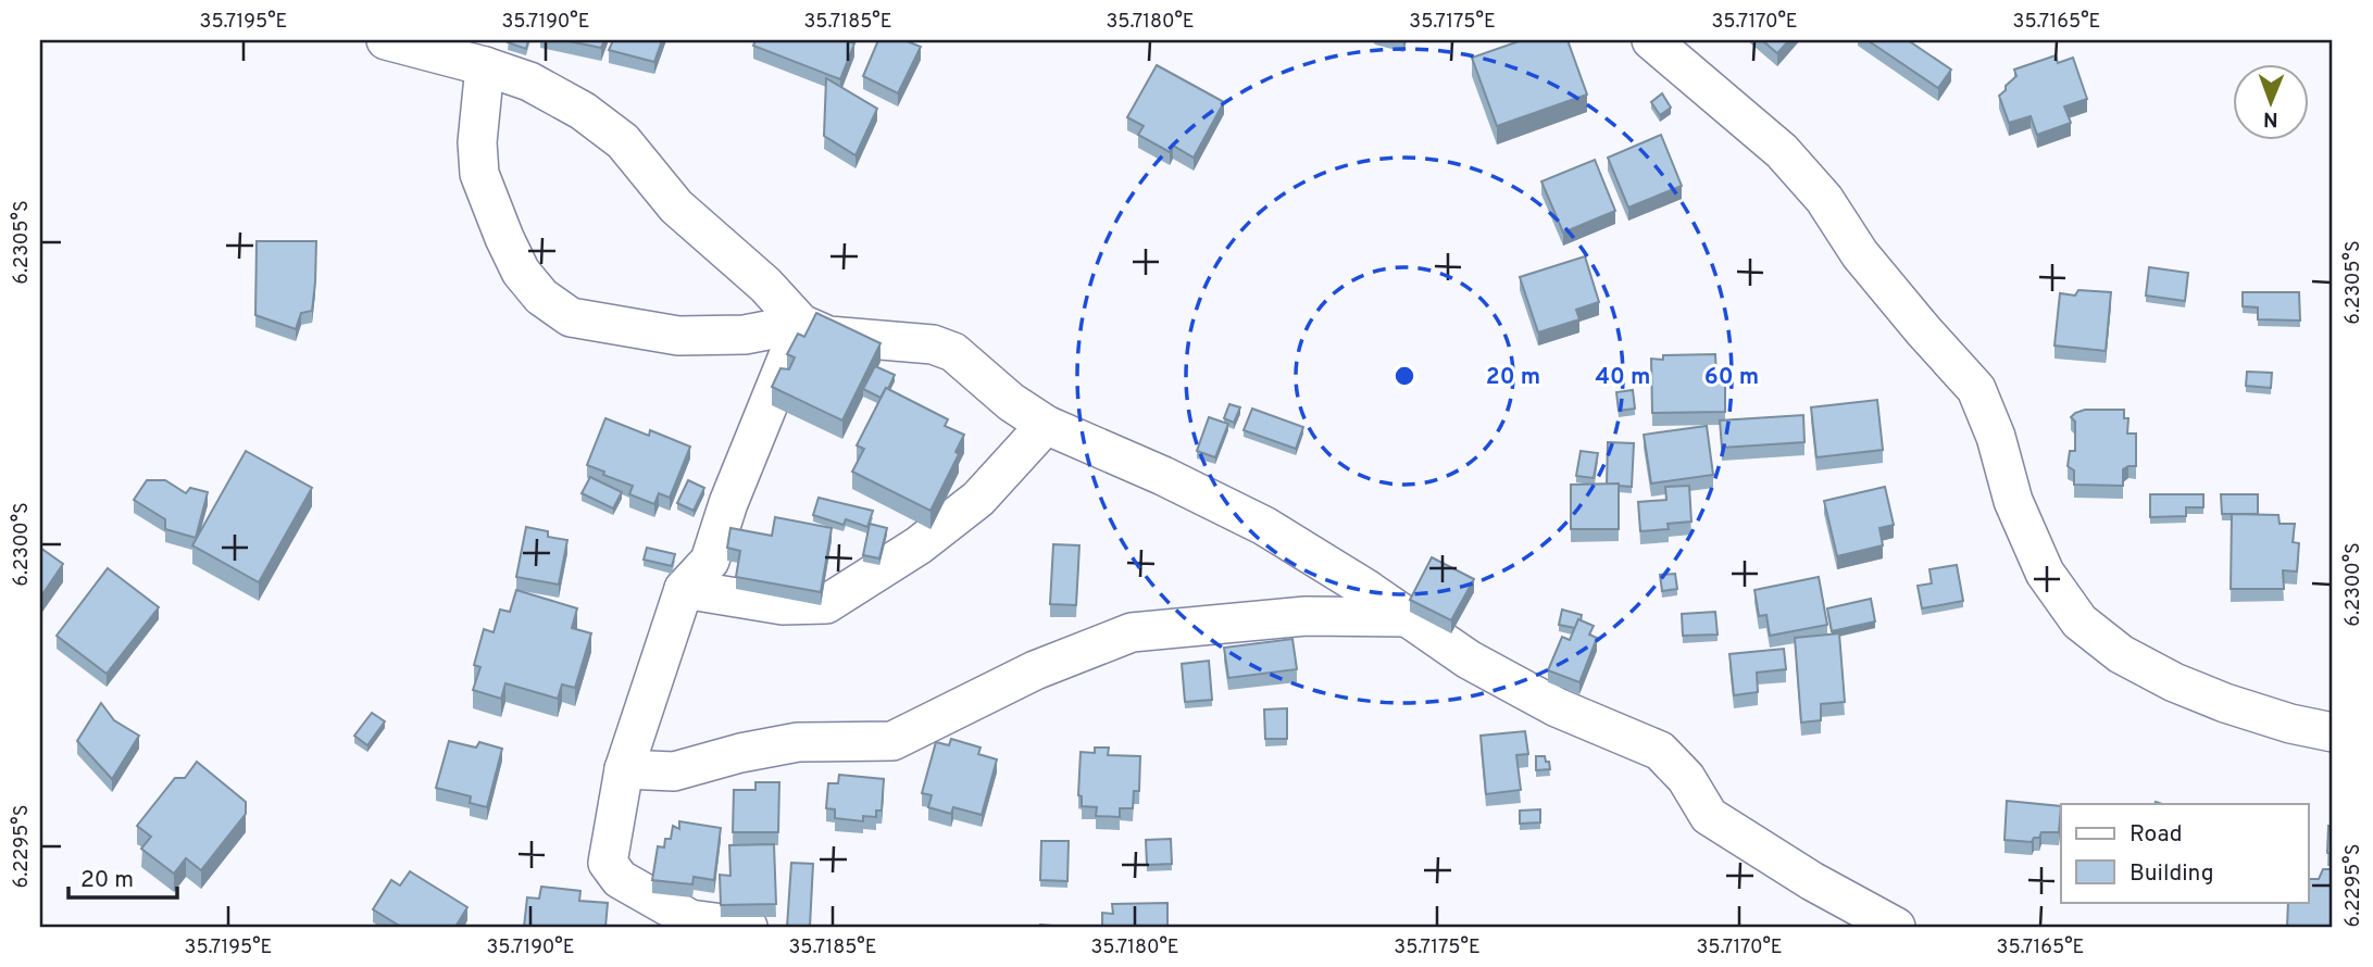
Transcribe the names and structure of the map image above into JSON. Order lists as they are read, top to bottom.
{
  "legend": ["Road", "Building"],
  "scale_bar": "20 m",
  "north": "bottom",
  "coordinates": [
    "35.7195°E",
    "35.7190°E",
    "35.7185°E",
    "35.7180°E",
    "35.7175°E",
    "35.7170°E",
    "35.7165°E",
    "6.2305°S",
    "6.2300°S",
    "6.2295°S"
  ],
  "rings": ["20 m", "40 m", "60 m"]
}
